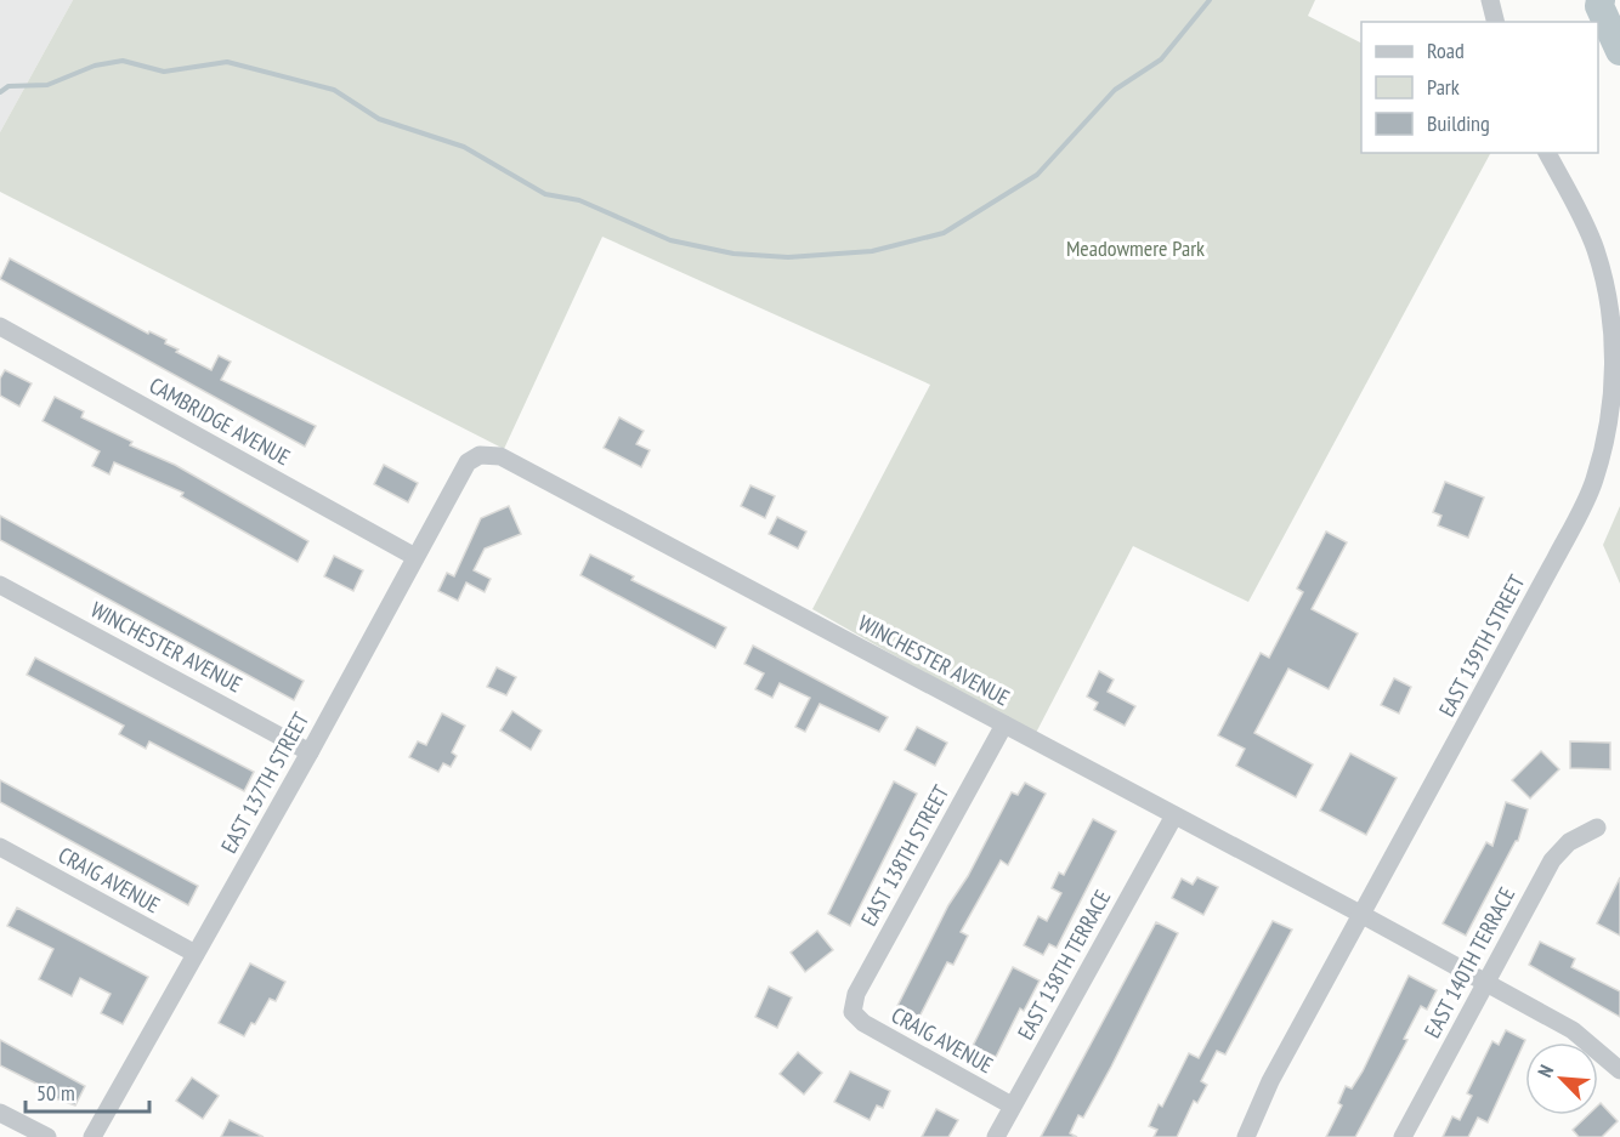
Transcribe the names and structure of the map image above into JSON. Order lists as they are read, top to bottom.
{
  "streets": {
    "street": [
      "CAMBRIDGE AVENUE",
      "EAST 139TH STREET",
      "WINCHESTER AVENUE",
      "EAST 137TH STREET",
      "EAST 138TH STREET",
      "CRAIG AVENUE",
      "EAST 140TH TERRACE",
      "EAST 138TH TERRACE"
    ]
  },
  "crossings": [
    ["CAMBRIDGE AVENUE", "EAST 137TH STREET"],
    ["EAST 139TH STREET", "WINCHESTER AVENUE"],
    ["WINCHESTER AVENUE", "EAST 137TH STREET"],
    ["WINCHESTER AVENUE", "EAST 138TH STREET"],
    ["WINCHESTER AVENUE", "EAST 140TH TERRACE"],
    ["WINCHESTER AVENUE", "EAST 138TH TERRACE"],
    ["EAST 137TH STREET", "CRAIG AVENUE"],
    ["EAST 138TH STREET", "CRAIG AVENUE"],
    ["CRAIG AVENUE", "EAST 138TH TERRACE"]
  ],
  "parks": ["Meadowmere Park"],
  "legend": ["Road", "Park", "Building"],
  "scale_bar": "50 m",
  "north": "top left"
}
